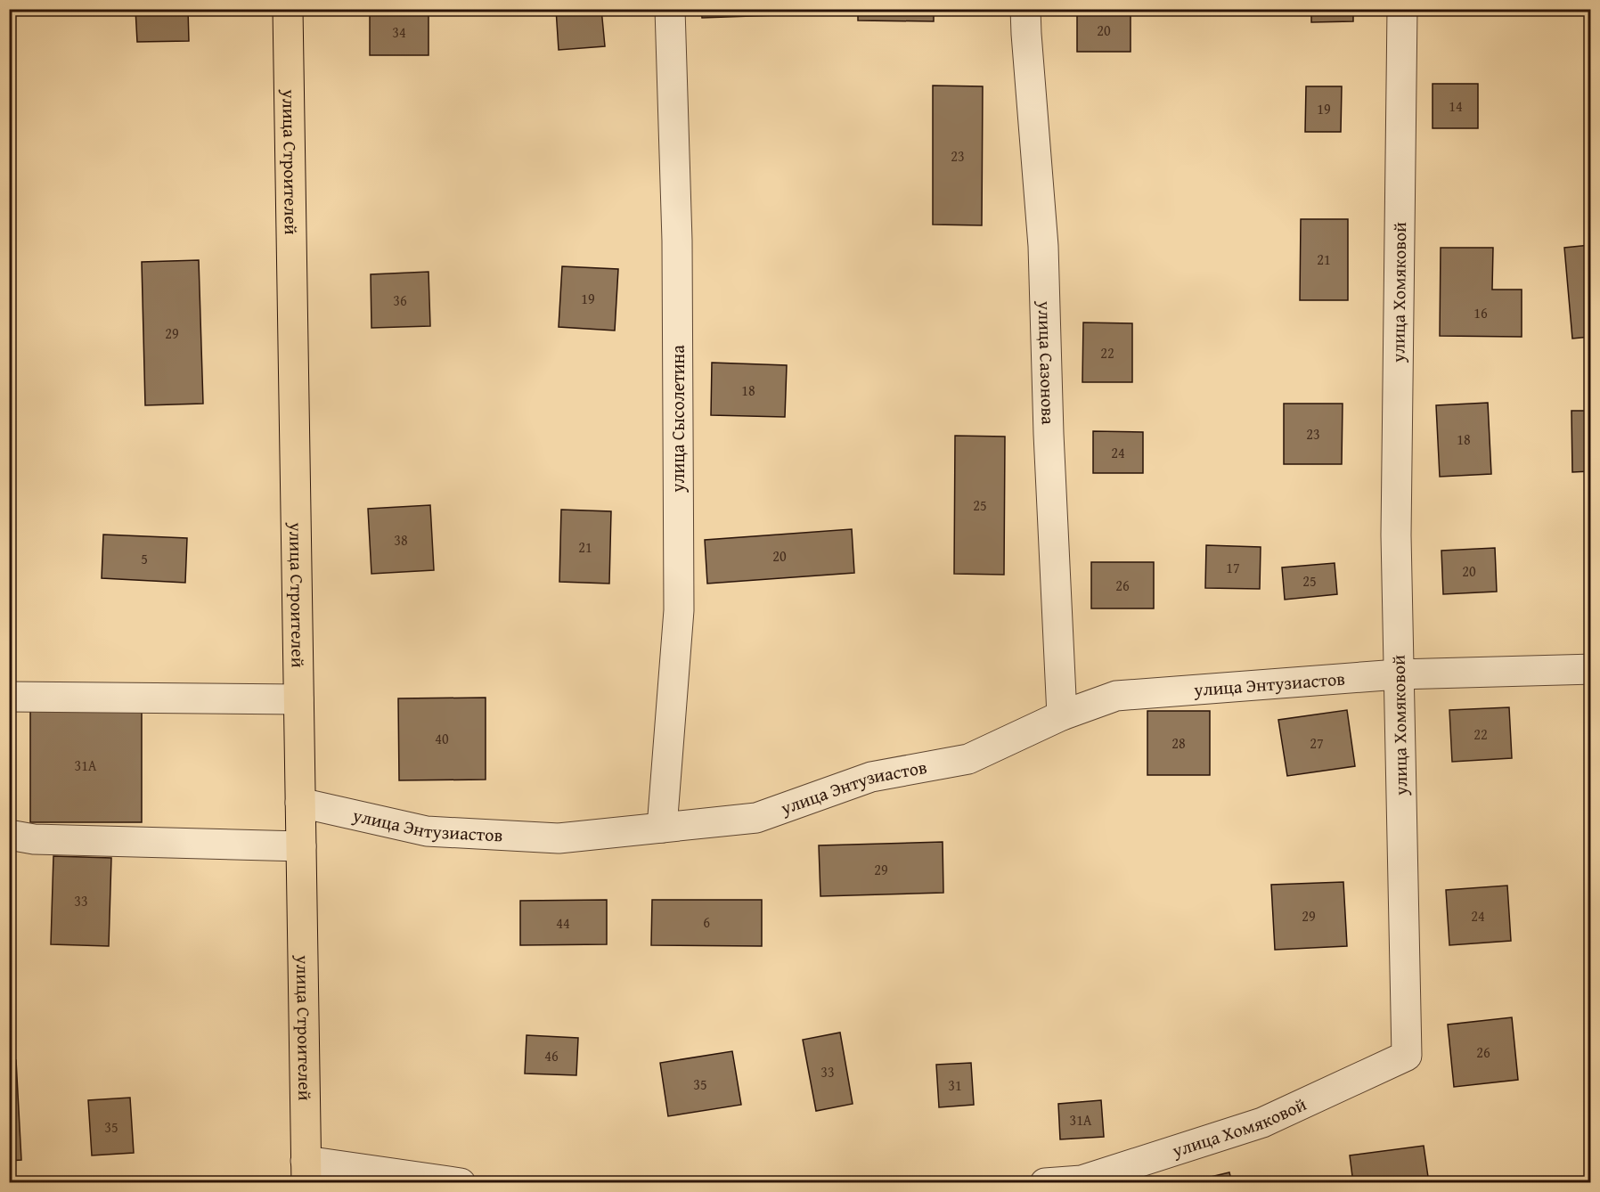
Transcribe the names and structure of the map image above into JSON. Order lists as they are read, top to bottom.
{
  "streets": {
    "main road": ["улица Строителей"],
    "street": [
      "улица Хомяковой",
      "улица Сазонова",
      "улица Сысолетина",
      "улица Энтузиастов"
    ]
  },
  "crossings": [
    ["улица Строителей", "улица Энтузиастов"],
    ["улица Хомяковой", "улица Энтузиастов"],
    ["улица Сазонова", "улица Энтузиастов"],
    ["улица Сысолетина", "улица Энтузиастов"]
  ],
  "house_numbers": [
    "20",
    "34",
    "14",
    "19",
    "23",
    "21",
    "19",
    "36",
    "16",
    "29",
    "22",
    "18",
    "23",
    "18",
    "24",
    "25",
    "38",
    "21",
    "20",
    "5",
    "17",
    "20",
    "25",
    "26",
    "22",
    "40",
    "28",
    "27",
    "31А",
    "29",
    "33",
    "29",
    "24",
    "6",
    "44",
    "26",
    "46",
    "33",
    "35",
    "31",
    "31А",
    "35"
  ]
}
